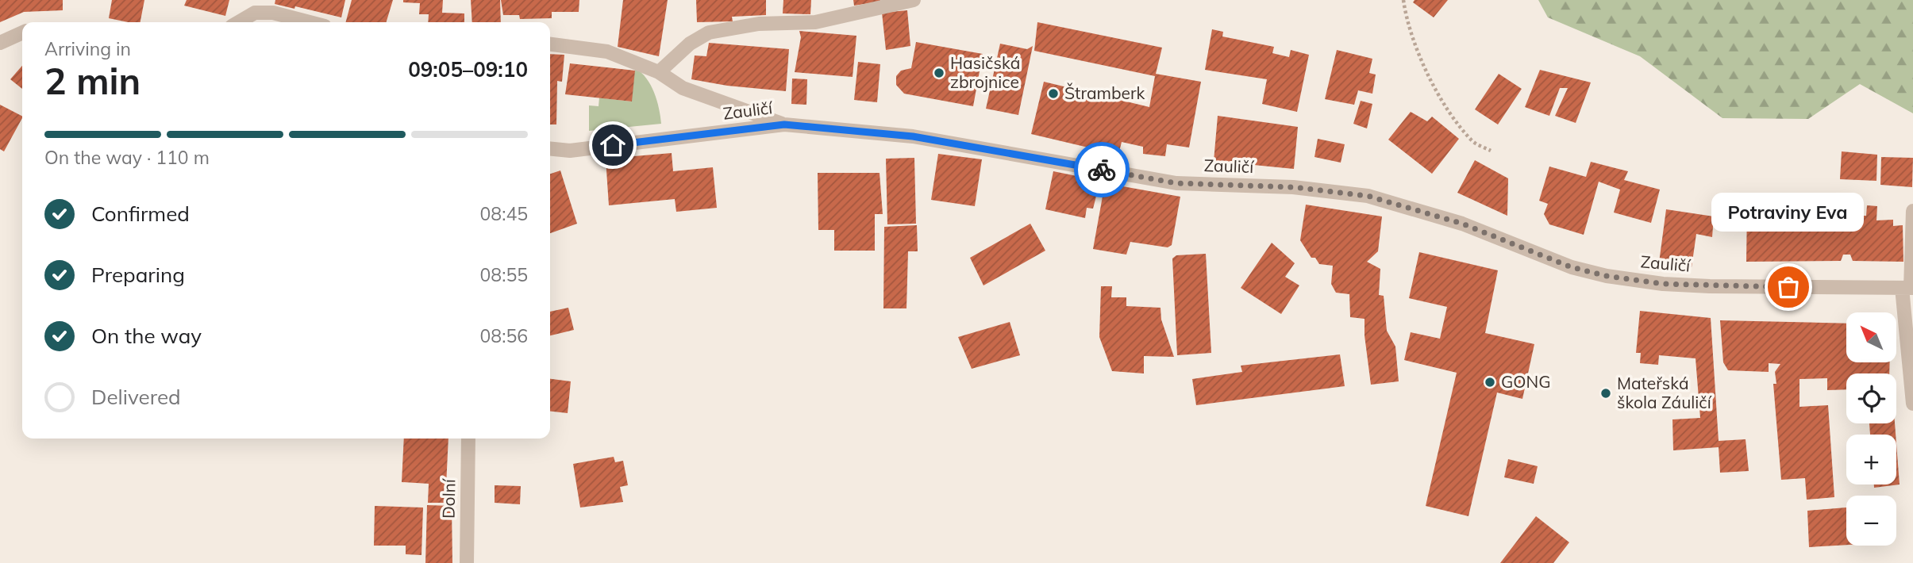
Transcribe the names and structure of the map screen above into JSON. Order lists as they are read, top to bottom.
{
  "streets": {
    "street": ["Zauličí", "Dolní"]
  },
  "places": [
    "Hasičská zbrojnice",
    "Štramberk",
    "Potraviny Eva",
    "GONG",
    "Mateřská škola Záuličí"
  ],
  "north": "top left",
  "page": {
    "heading": ["2 min", "Arriving in", "09:05–09:10"],
    "bar": "On the way · 110 m",
    "list": [
      ["Confirmed", "08:45"],
      ["Preparing", "08:55"],
      ["On the way", "08:56"],
      "Delivered"
    ],
    "bubble": "Potraviny Eva",
    "map_buttons": ["+", "−"]
  }
}
